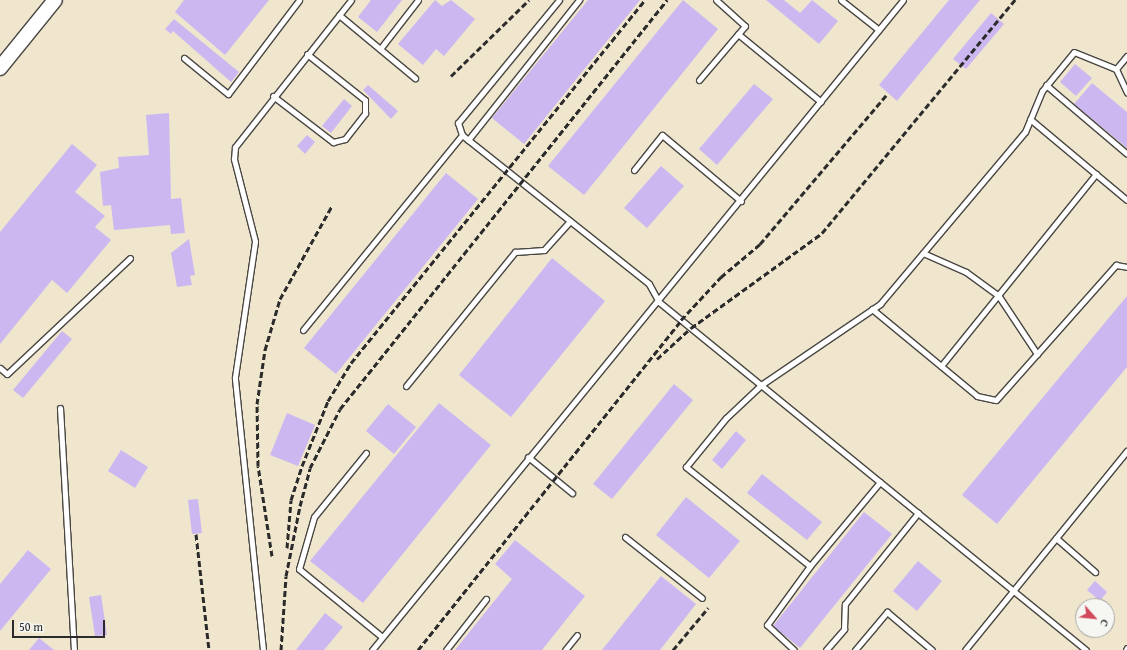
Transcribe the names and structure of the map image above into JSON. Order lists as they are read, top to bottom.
{
  "scale_bar": "50 m",
  "north": "bottom right"
}
